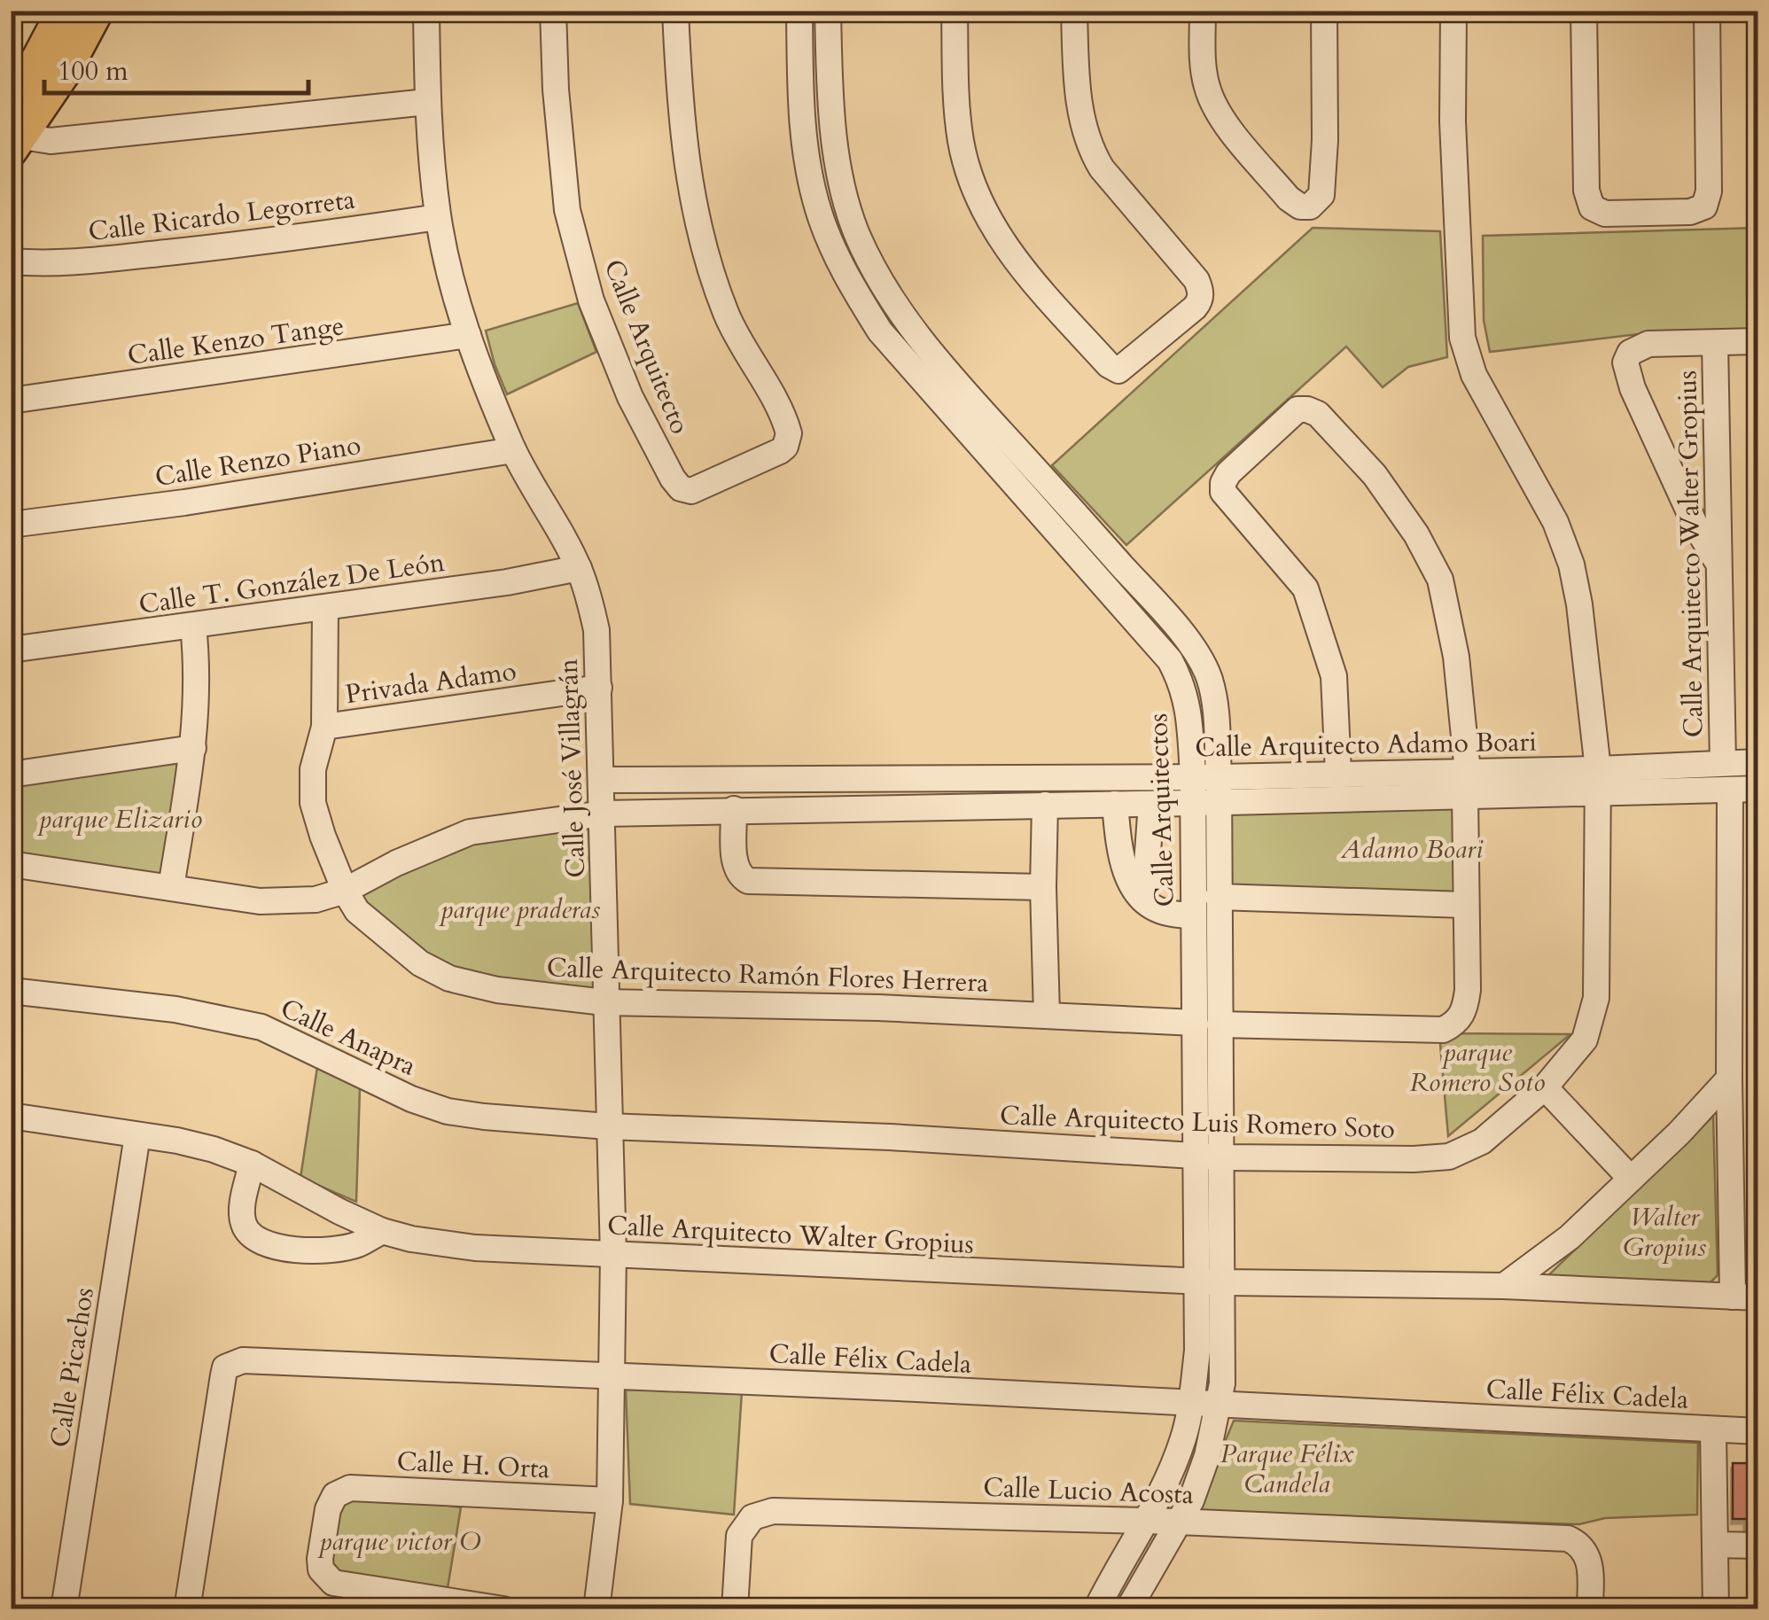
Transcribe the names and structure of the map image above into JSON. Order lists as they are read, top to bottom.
{
  "streets": {
    "street": [
      "Calle Ricardo Legorreta",
      "Calle Kenzo Tange",
      "Calle Arquitecto",
      "Calle Renzo Piano",
      "Calle Arquitecto Walter Gropius",
      "Calle T. González De León",
      "Privada Adamo",
      "Calle Arquitecto Adamo Boari",
      "Calle José Villagrán",
      "Calle Arquitectos",
      "Calle Arquitecto Ramón Flores Herrera",
      "Calle Anapra",
      "Calle Arquitecto Luis Romero Soto",
      "Calle Félix Cadela",
      "Calle Picachos",
      "Calle H. Orta",
      "Calle Lucio Acosta"
    ]
  },
  "crossings": [
    ["Calle Ricardo Legorreta", "Calle José Villagrán"],
    ["Calle Kenzo Tange", "Calle José Villagrán"],
    ["Calle Renzo Piano", "Calle José Villagrán"],
    ["Calle Arquitecto Walter Gropius", "Calle Arquitecto Adamo Boari"],
    ["Calle Arquitecto Walter Gropius", "Calle José Villagrán"],
    ["Calle Arquitecto Walter Gropius", "Calle Arquitectos"],
    ["Calle Arquitecto Walter Gropius", "Calle Picachos"],
    ["Calle T. González De León", "Calle José Villagrán"],
    ["Calle T. González De León", "Calle Arquitecto Ramón Flores Herrera"],
    ["Privada Adamo", "Calle José Villagrán"],
    ["Privada Adamo", "Calle Arquitecto Ramón Flores Herrera"],
    ["Calle Arquitecto Adamo Boari", "Calle José Villagrán"],
    ["Calle Arquitecto Adamo Boari", "Calle Arquitectos"],
    ["Calle Arquitecto Adamo Boari", "Calle Arquitecto Ramón Flores Herrera"],
    ["Calle Arquitecto Adamo Boari", "Calle Arquitecto Luis Romero Soto"],
    ["Calle José Villagrán", "Calle Arquitecto Ramón Flores Herrera"],
    ["Calle José Villagrán", "Calle Anapra"],
    ["Calle José Villagrán", "Calle Arquitecto Luis Romero Soto"],
    ["Calle José Villagrán", "Calle Félix Cadela"],
    ["Calle José Villagrán", "Calle H. Orta"],
    ["Calle Arquitectos", "Calle Arquitecto Ramón Flores Herrera"],
    ["Calle Arquitectos", "Calle Arquitecto Luis Romero Soto"],
    ["Calle Arquitectos", "Calle Félix Cadela"],
    ["Calle Arquitectos", "Calle Lucio Acosta"],
    ["Calle Anapra", "Calle Arquitecto Luis Romero Soto"]
  ],
  "parks": [
    "parque Elizario",
    "Adamo Boari",
    "parque praderas",
    "parque Romero Soto",
    "Walter Gropius",
    "Parque Félix Candela",
    "parque victor O"
  ],
  "scale_bar": "100 m"
}
